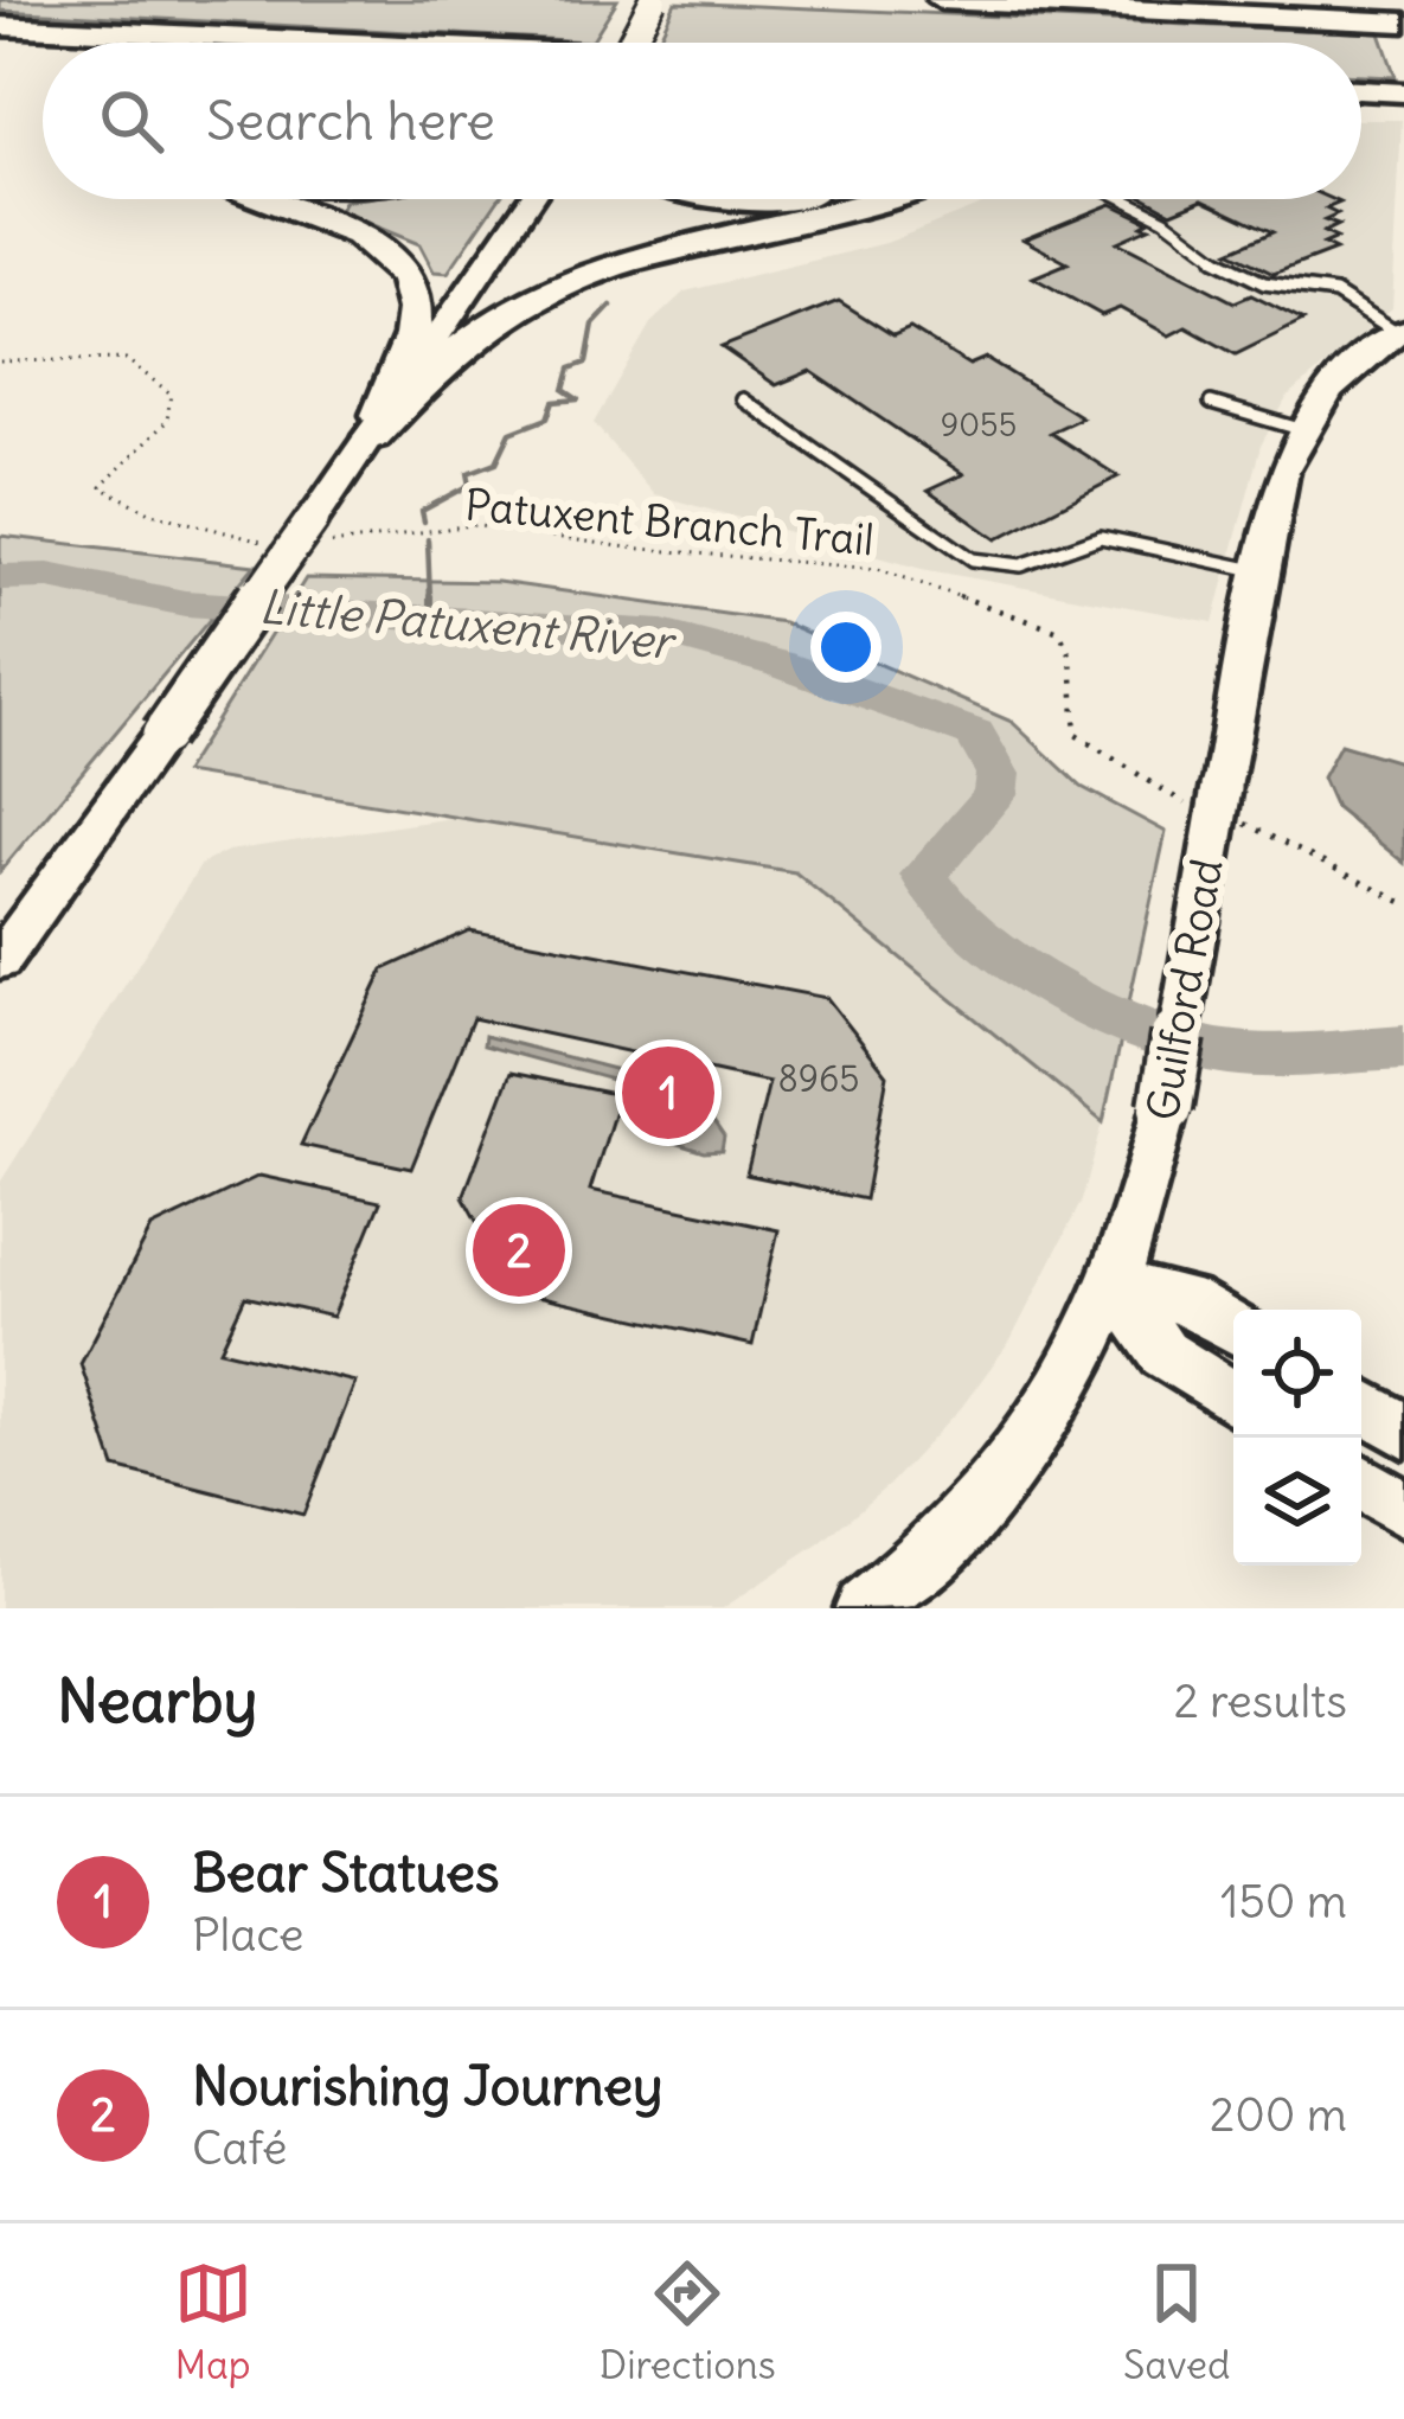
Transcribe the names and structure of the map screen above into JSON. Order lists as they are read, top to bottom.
{
  "streets": {
    "street": ["Guilford Road"],
    "path": ["Patuxent Branch Trail"]
  },
  "crossings": [
    ["Patuxent Branch Trail", "Guilford Road"]
  ],
  "water": ["Little Patuxent River"],
  "house_numbers": ["9055", "8965"],
  "page": {
    "search": "Search here",
    "pins": ["1", "2"],
    "heading": ["Nearby", "2 results"],
    "list": [
      {
        "mark": "1",
        "name": "Bear Statues",
        "note": "Place",
        "value": "150 m"
      },
      {
        "mark": "2",
        "name": "Nourishing Journey",
        "note": "Café",
        "value": "200 m"
      }
    ],
    "nav": ["Map", "Directions", "Saved"]
  }
}
